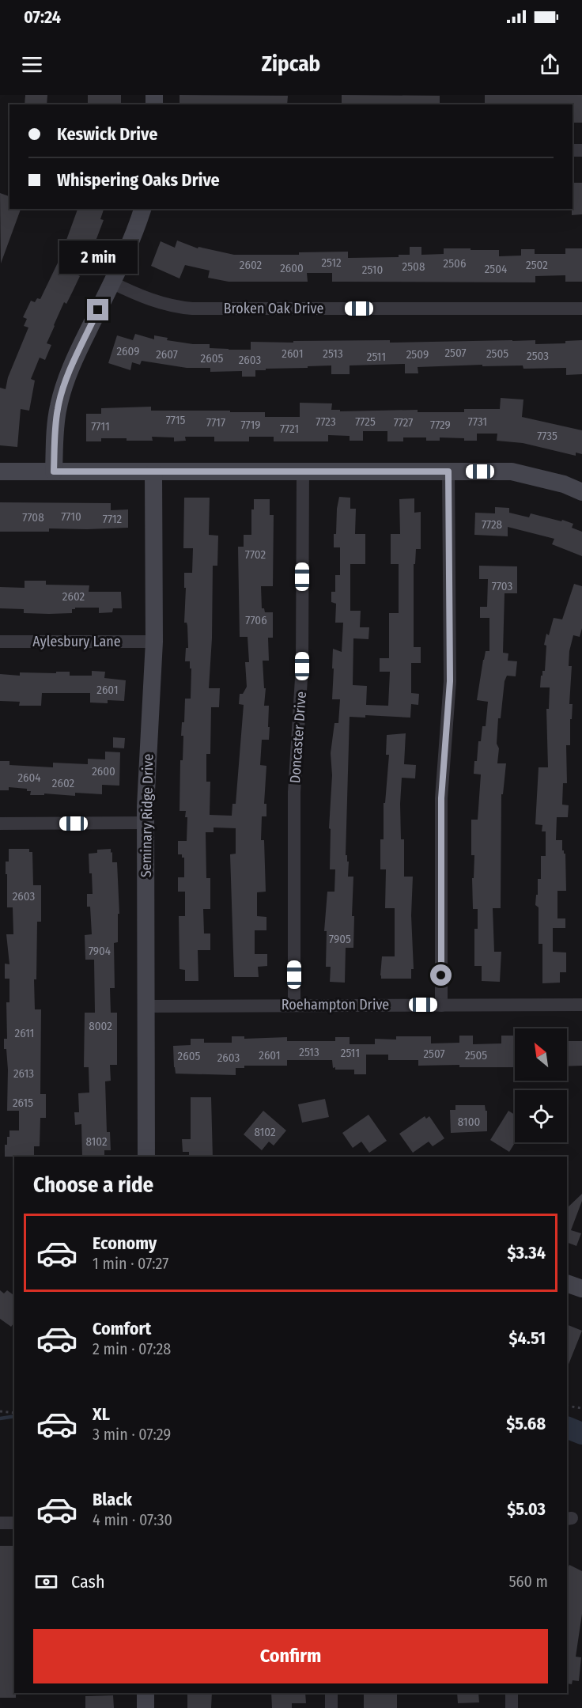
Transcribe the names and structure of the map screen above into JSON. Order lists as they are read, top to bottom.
{
  "streets": {
    "street": [
      "Broken Oak Drive",
      "Aylesbury Lane",
      "Doncaster Drive",
      "Seminary Ridge Drive",
      "Roehampton Drive"
    ]
  },
  "crossings": [
    ["Aylesbury Lane", "Seminary Ridge Drive"],
    ["Doncaster Drive", "Roehampton Drive"],
    ["Seminary Ridge Drive", "Roehampton Drive"]
  ],
  "house_numbers": [
    "2512",
    "2506",
    "2602",
    "2502",
    "2508",
    "2600",
    "2504",
    "2510",
    "2609",
    "2507",
    "2601",
    "2513",
    "2505",
    "2607",
    "2509",
    "2503",
    "2511",
    "2605",
    "2603",
    "7715",
    "7723",
    "7725",
    "7731",
    "7717",
    "7727",
    "7719",
    "7729",
    "7711",
    "7721",
    "7735",
    "7710",
    "7708",
    "7712",
    "7728",
    "7702",
    "7703",
    "2602",
    "7706",
    "2601",
    "2600",
    "2604",
    "2602",
    "2603",
    "7905",
    "7904",
    "8002",
    "2611",
    "2513",
    "2511",
    "2507",
    "2601",
    "2505",
    "2605",
    "2603",
    "2613",
    "2615",
    "8100",
    "8102",
    "8102"
  ],
  "north": "top left",
  "page": {
    "status": "07:24",
    "header": "Zipcab",
    "banner": ["Keswick Drive", "Whispering Oaks Drive"],
    "bubble": "2 min",
    "heading": "Choose a ride",
    "list": [
      {
        "name": "Economy",
        "note": "1 min · 07:27",
        "value": "$3.34"
      },
      {
        "name": "Comfort",
        "note": "2 min · 07:28",
        "value": "$4.51"
      },
      {
        "name": "XL",
        "note": "3 min · 07:29",
        "value": "$5.68"
      },
      {
        "name": "Black",
        "note": "4 min · 07:30",
        "value": "$5.03"
      }
    ],
    "pay": ["Cash", "560 m"],
    "buttons": "Confirm"
  }
}
